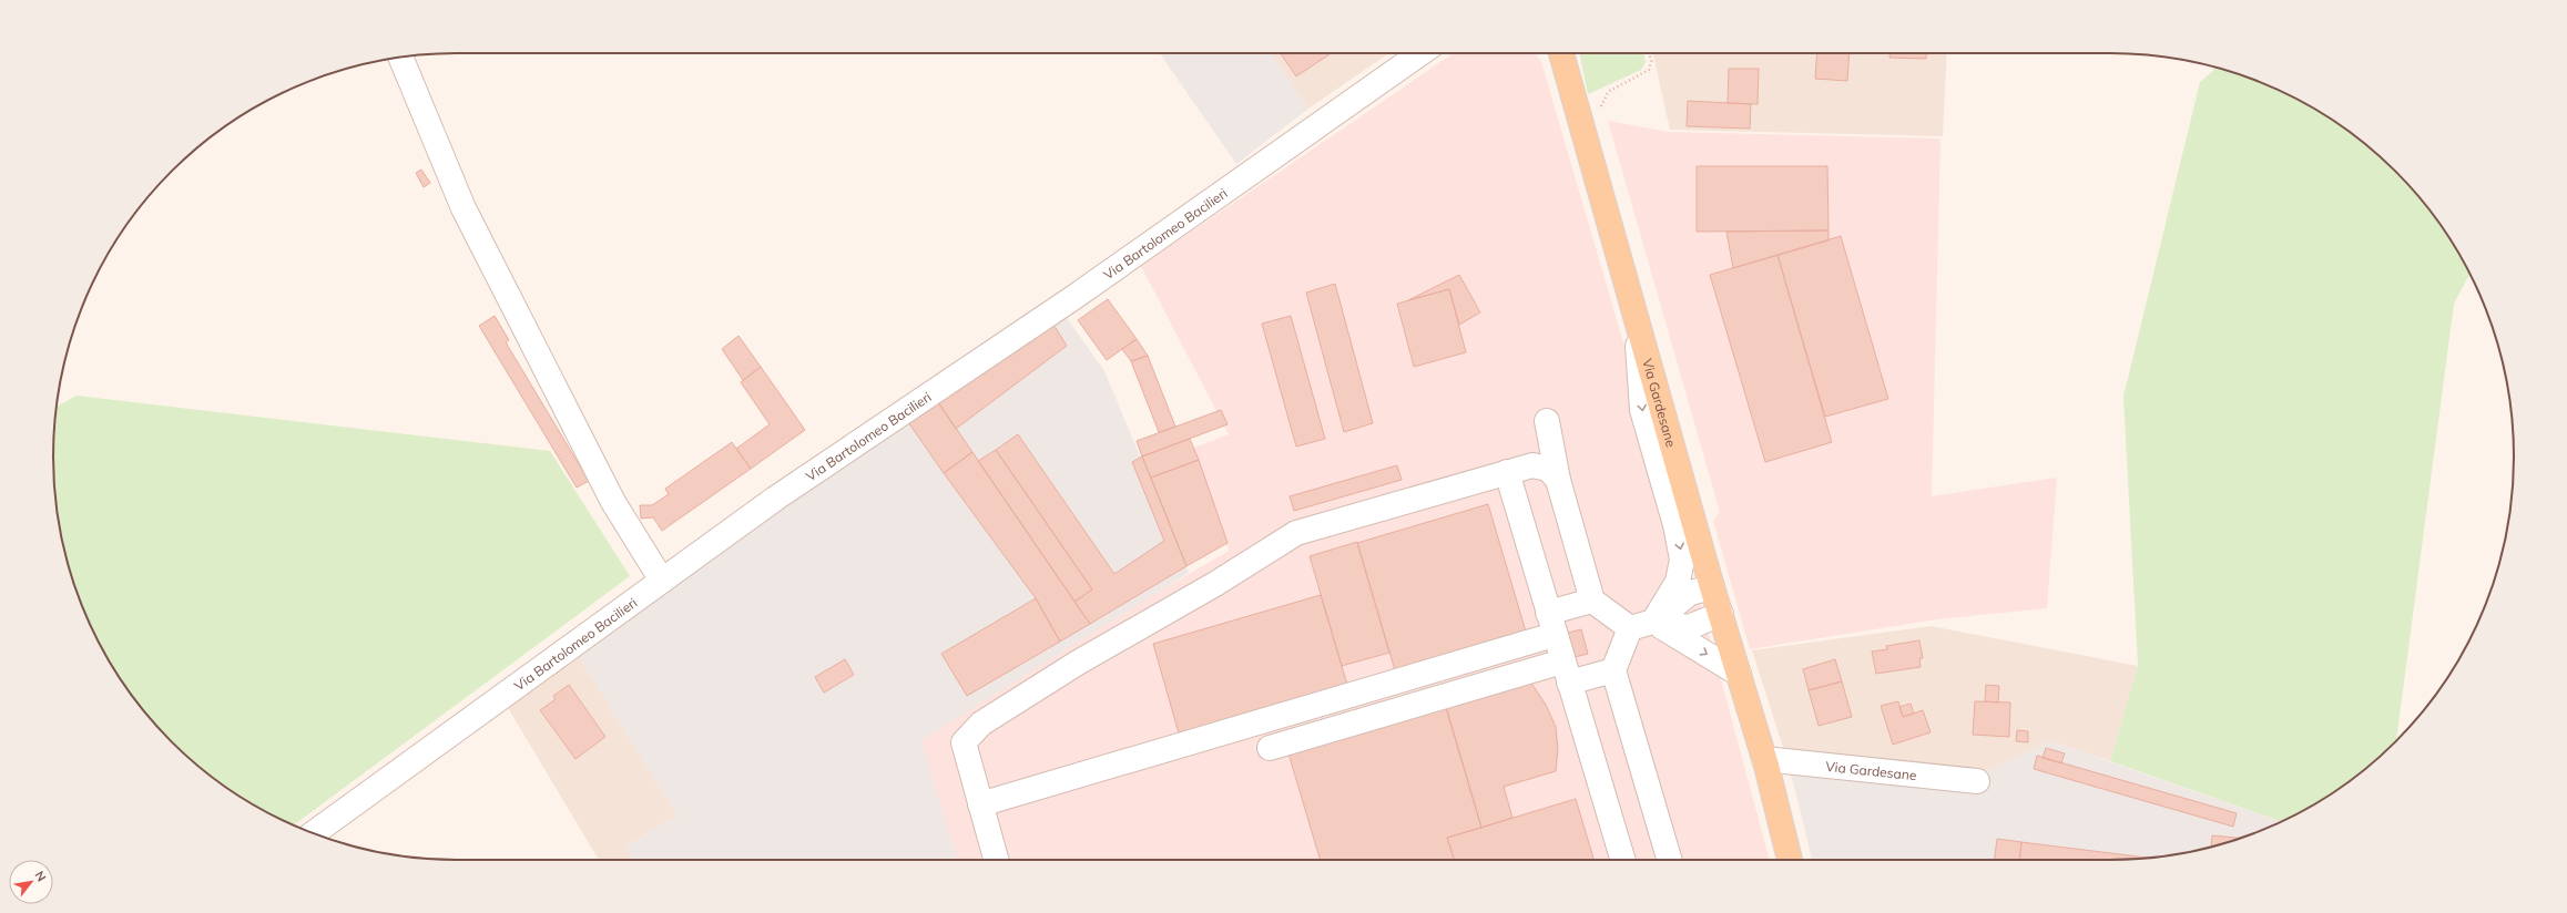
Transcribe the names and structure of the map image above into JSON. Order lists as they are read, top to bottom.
{
  "streets": {
    "main road": ["Via Gardesane"],
    "street": ["Via Bartolomeo Bacilieri"]
  },
  "north": "top right"
}
